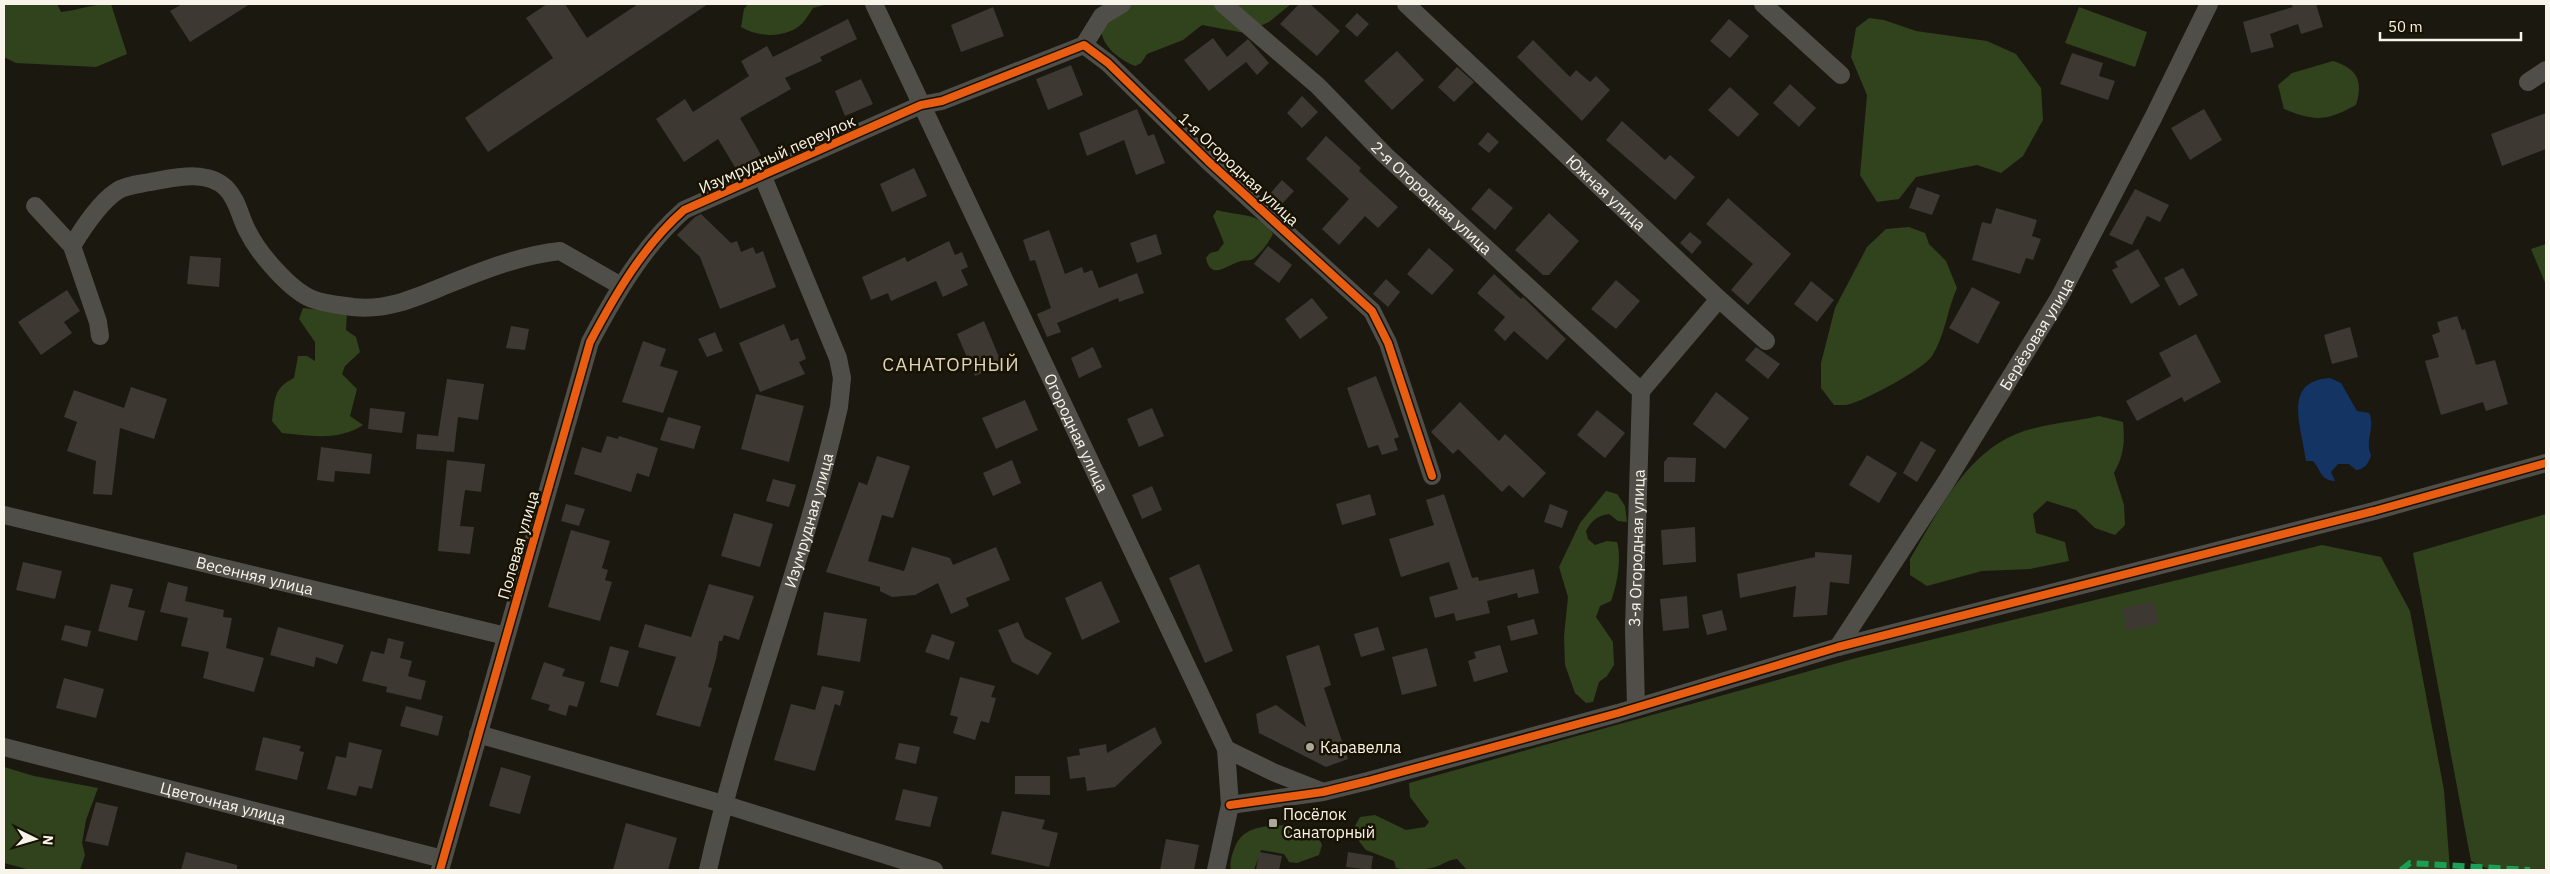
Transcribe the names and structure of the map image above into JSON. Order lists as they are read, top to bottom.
{
  "streets": {
    "street": [
      "Изумрудный переулок",
      "1-я Огородная улица",
      "Южная улица",
      "2-я Огородная улица",
      "Берёзовая улица",
      "Огородная улица",
      "Изумрудная улица",
      "Полевая улица",
      "3-я Огородная улица",
      "Весенняя улица",
      "Цветочная улица"
    ]
  },
  "crossings": [
    ["Изумрудный переулок", "Огородная улица"],
    ["Изумрудный переулок", "Изумрудная улица"],
    ["Изумрудный переулок", "Полевая улица"],
    ["2-я Огородная улица", "3-я Огородная улица"],
    ["Полевая улица", "Весенняя улица"],
    ["Полевая улица", "Цветочная улица"]
  ],
  "districts": ["САНАТОРНЫЙ"],
  "places": {
    "other": ["Каравелла"],
    "transit": ["Посёлок Санаторный"]
  },
  "scale_bar": "50 m",
  "north": "right"
}
